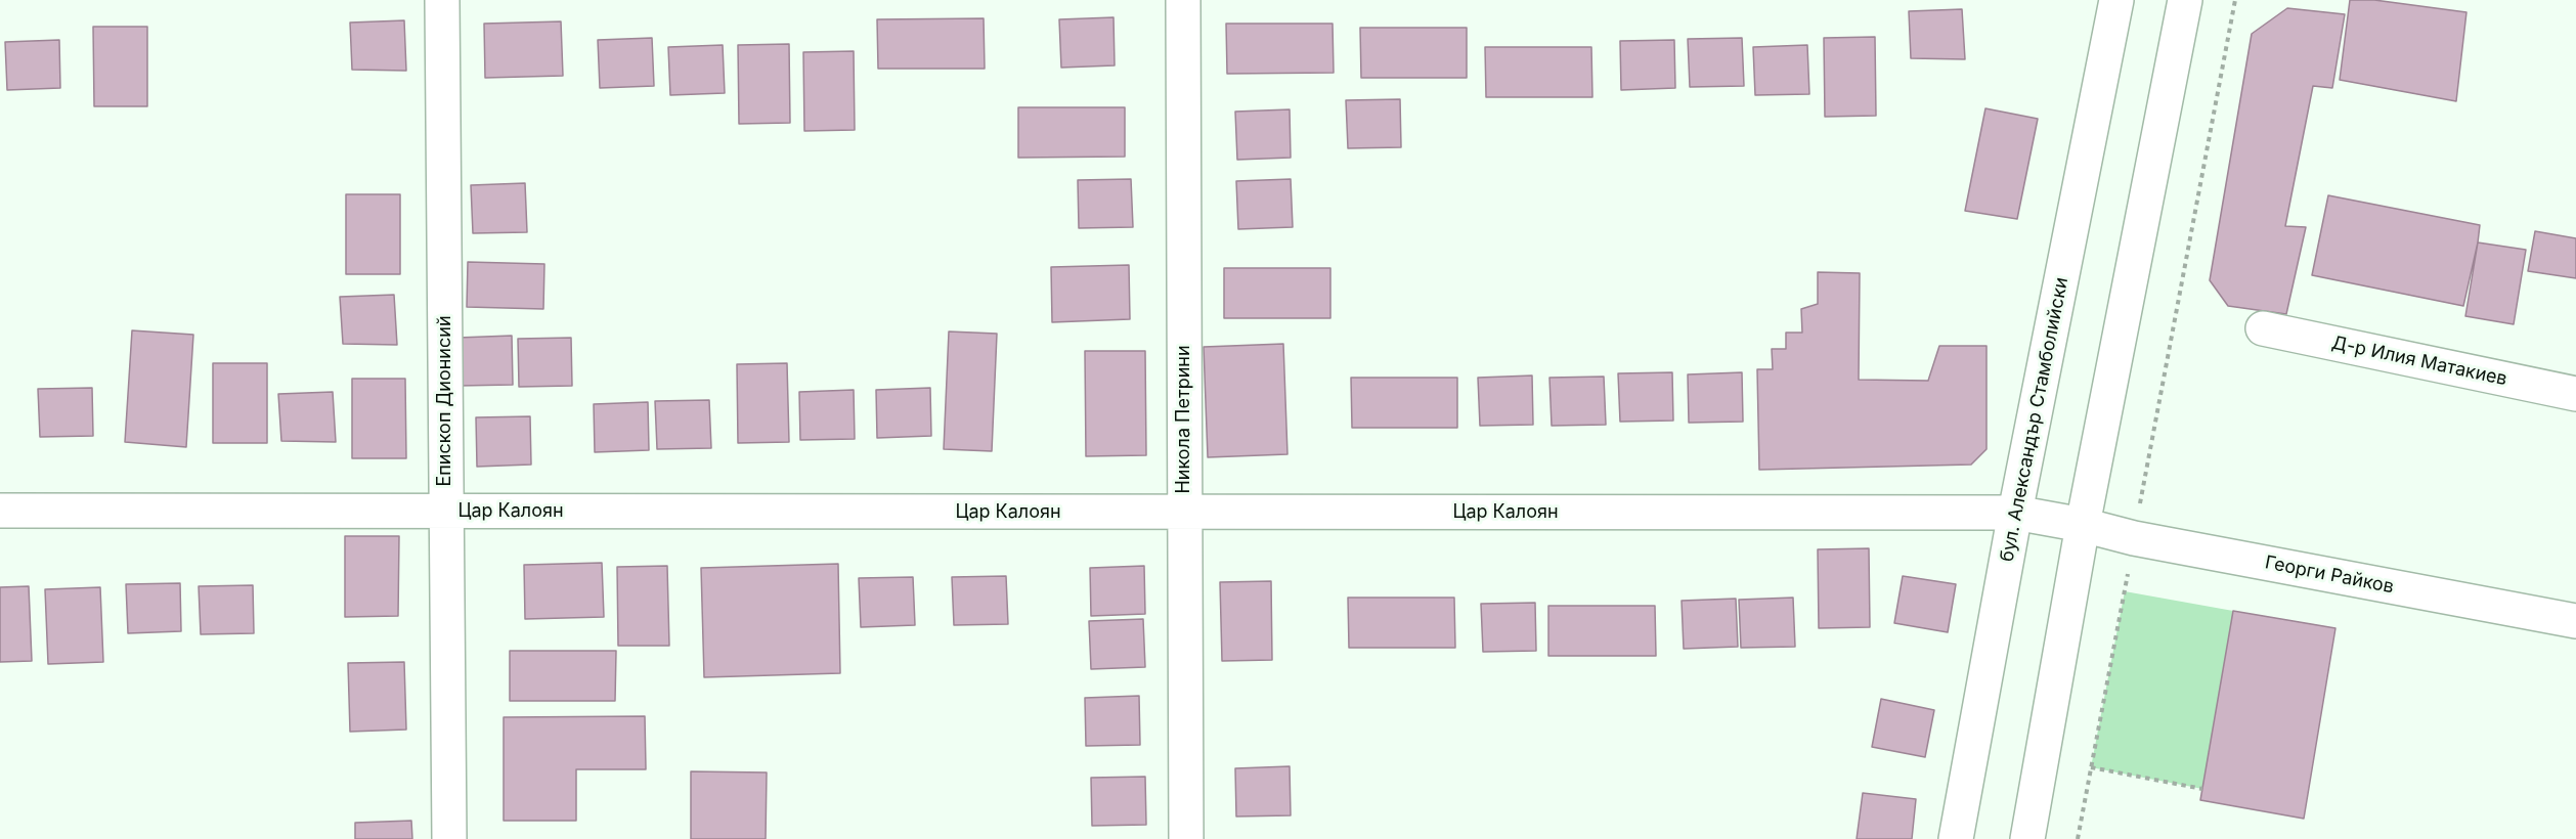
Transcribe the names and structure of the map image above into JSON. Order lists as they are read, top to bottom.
{
  "streets": {
    "street": [
      "Д-р Илия Матакиев",
      "Епископ Дионисий",
      "Никола Петрини",
      "бул. Александър Стамболийски",
      "Цар Калоян",
      "Георги Райков"
    ]
  },
  "crossings": [
    ["Епископ Дионисий", "Цар Калоян"],
    ["Никола Петрини", "Цар Калоян"],
    ["бул. Александър Стамболийски", "Цар Калоян"],
    ["Цар Калоян", "Георги Райков"]
  ]
}
